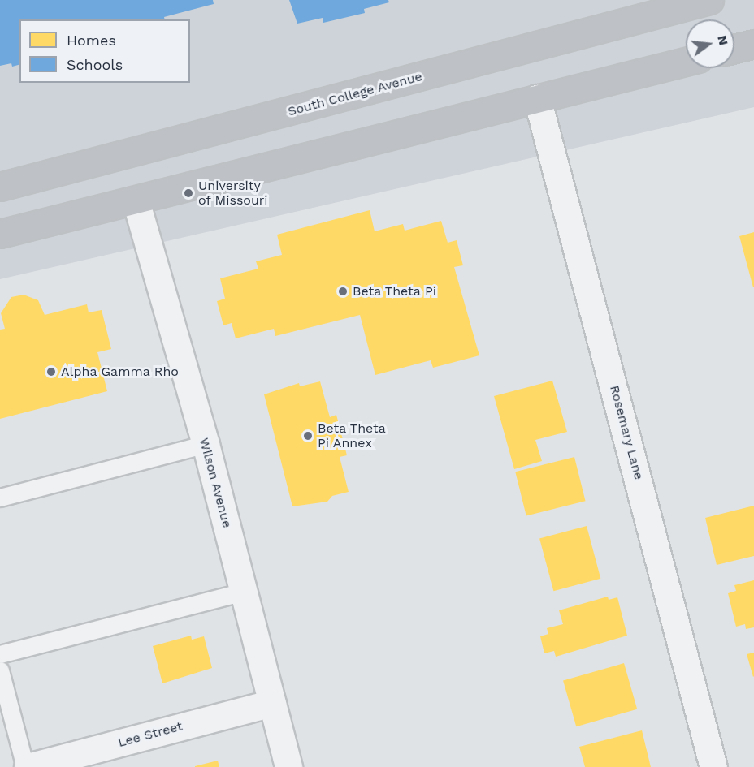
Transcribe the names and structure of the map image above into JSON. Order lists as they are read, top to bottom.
{
  "streets": {
    "main road": ["South College Avenue"],
    "street": ["Rosemary Lane", "Wilson Avenue", "Lee Street"]
  },
  "crossings": [
    ["Wilson Avenue", "Lee Street"]
  ],
  "places": [
    "University of Missouri",
    "Beta Theta Pi",
    "Alpha Gamma Rho",
    "Beta Theta Pi Annex"
  ],
  "legend": ["Homes", "Schools"],
  "north": "right"
}
